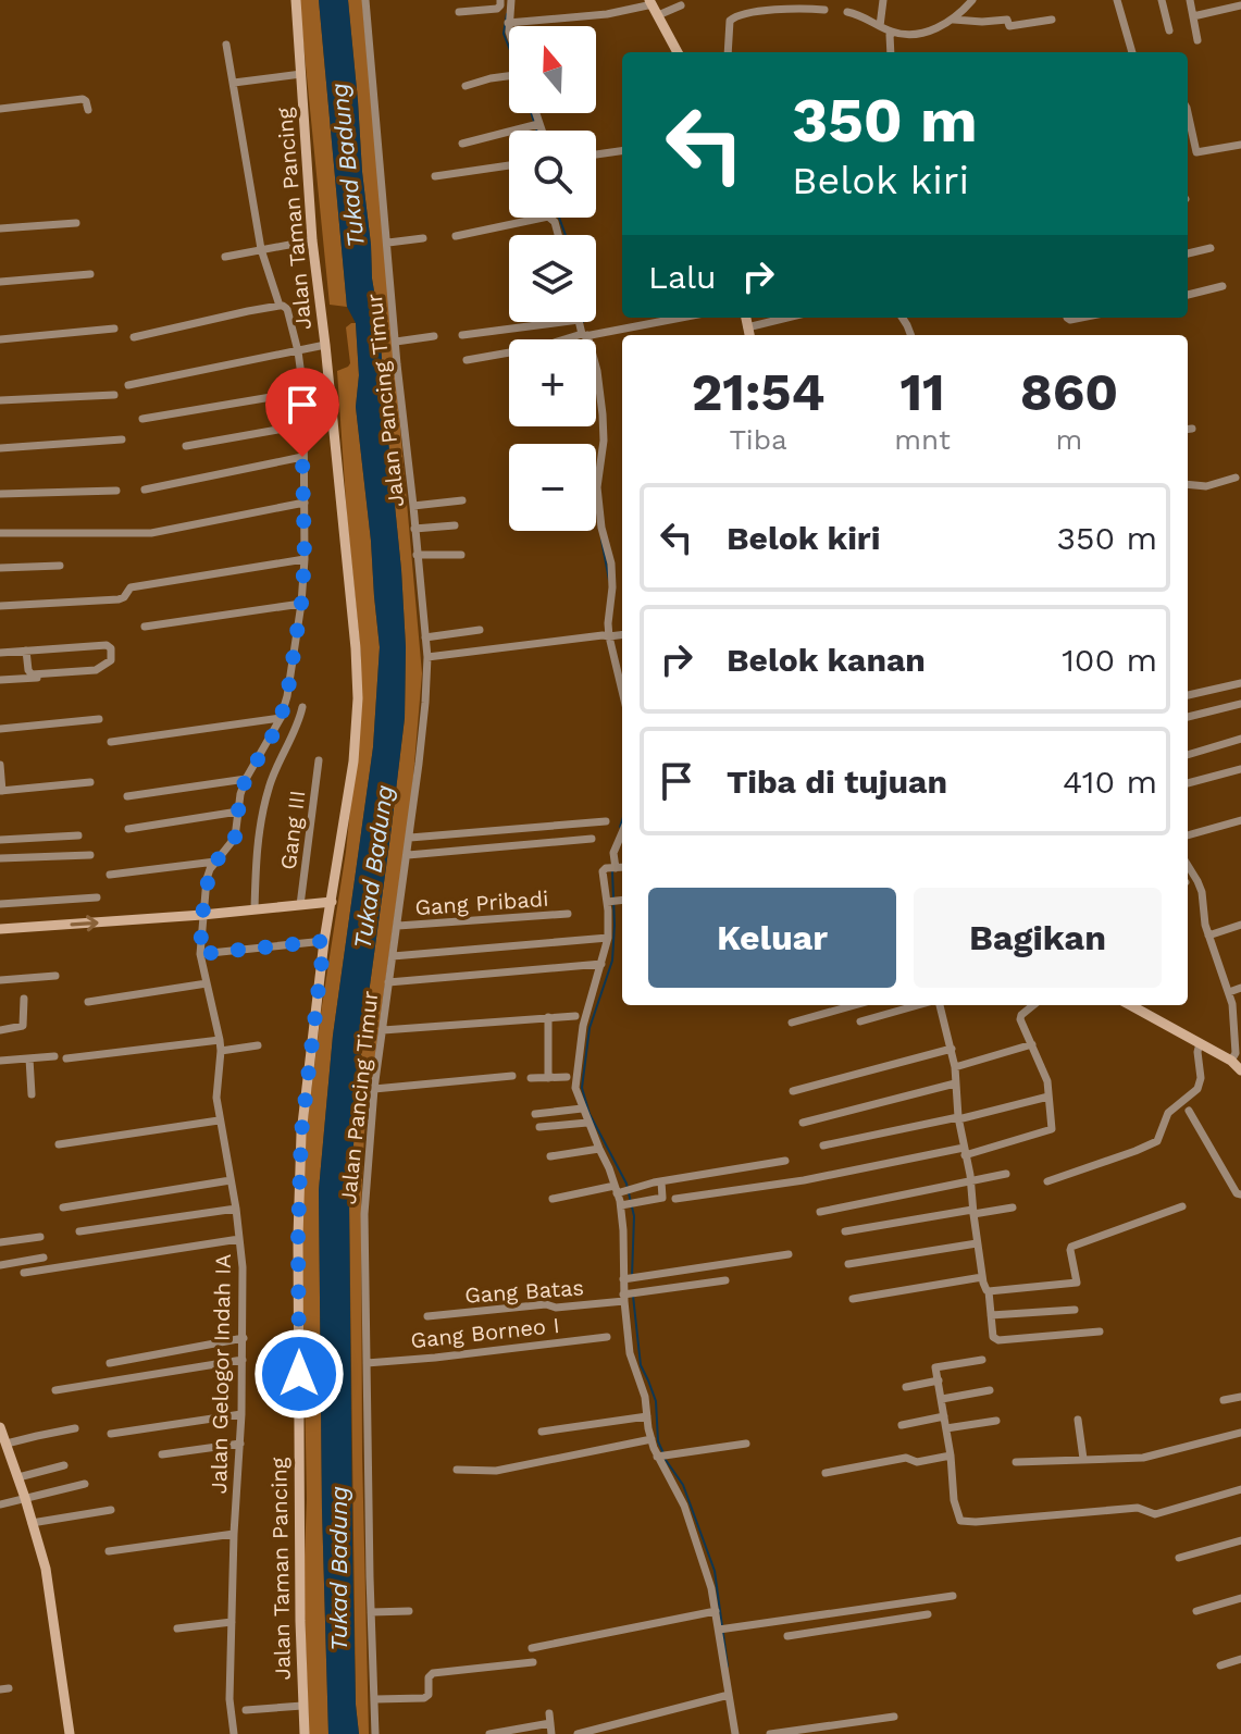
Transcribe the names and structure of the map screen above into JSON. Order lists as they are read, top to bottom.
{
  "streets": {
    "street": [
      "Jalan Taman Pancing",
      "Jalan Pancing Timur",
      "Gang III",
      "Gang Pribadi",
      "Gang Batas",
      "Gang Borneo I",
      "Jalan Gelogor Indah IA"
    ]
  },
  "crossings": [
    ["Jalan Pancing Timur", "Gang Pribadi"],
    ["Jalan Pancing Timur", "Gang Borneo I"]
  ],
  "water": ["Tukad Badung"],
  "north": "top",
  "page": {
    "map_buttons": ["+", "−"],
    "turn": ["350 m", "Belok kiri"],
    "then": "Lalu",
    "eta": [
      "21:54",
      "Tiba",
      "11",
      "mnt",
      "860",
      "m"
    ],
    "list": [
      {
        "name": "Belok kiri",
        "value": "350 m"
      },
      {
        "name": "Belok kanan",
        "value": "100 m"
      },
      {
        "name": "Tiba di tujuan",
        "value": "410 m"
      }
    ],
    "buttons": ["Keluar", "Bagikan"]
  }
}
